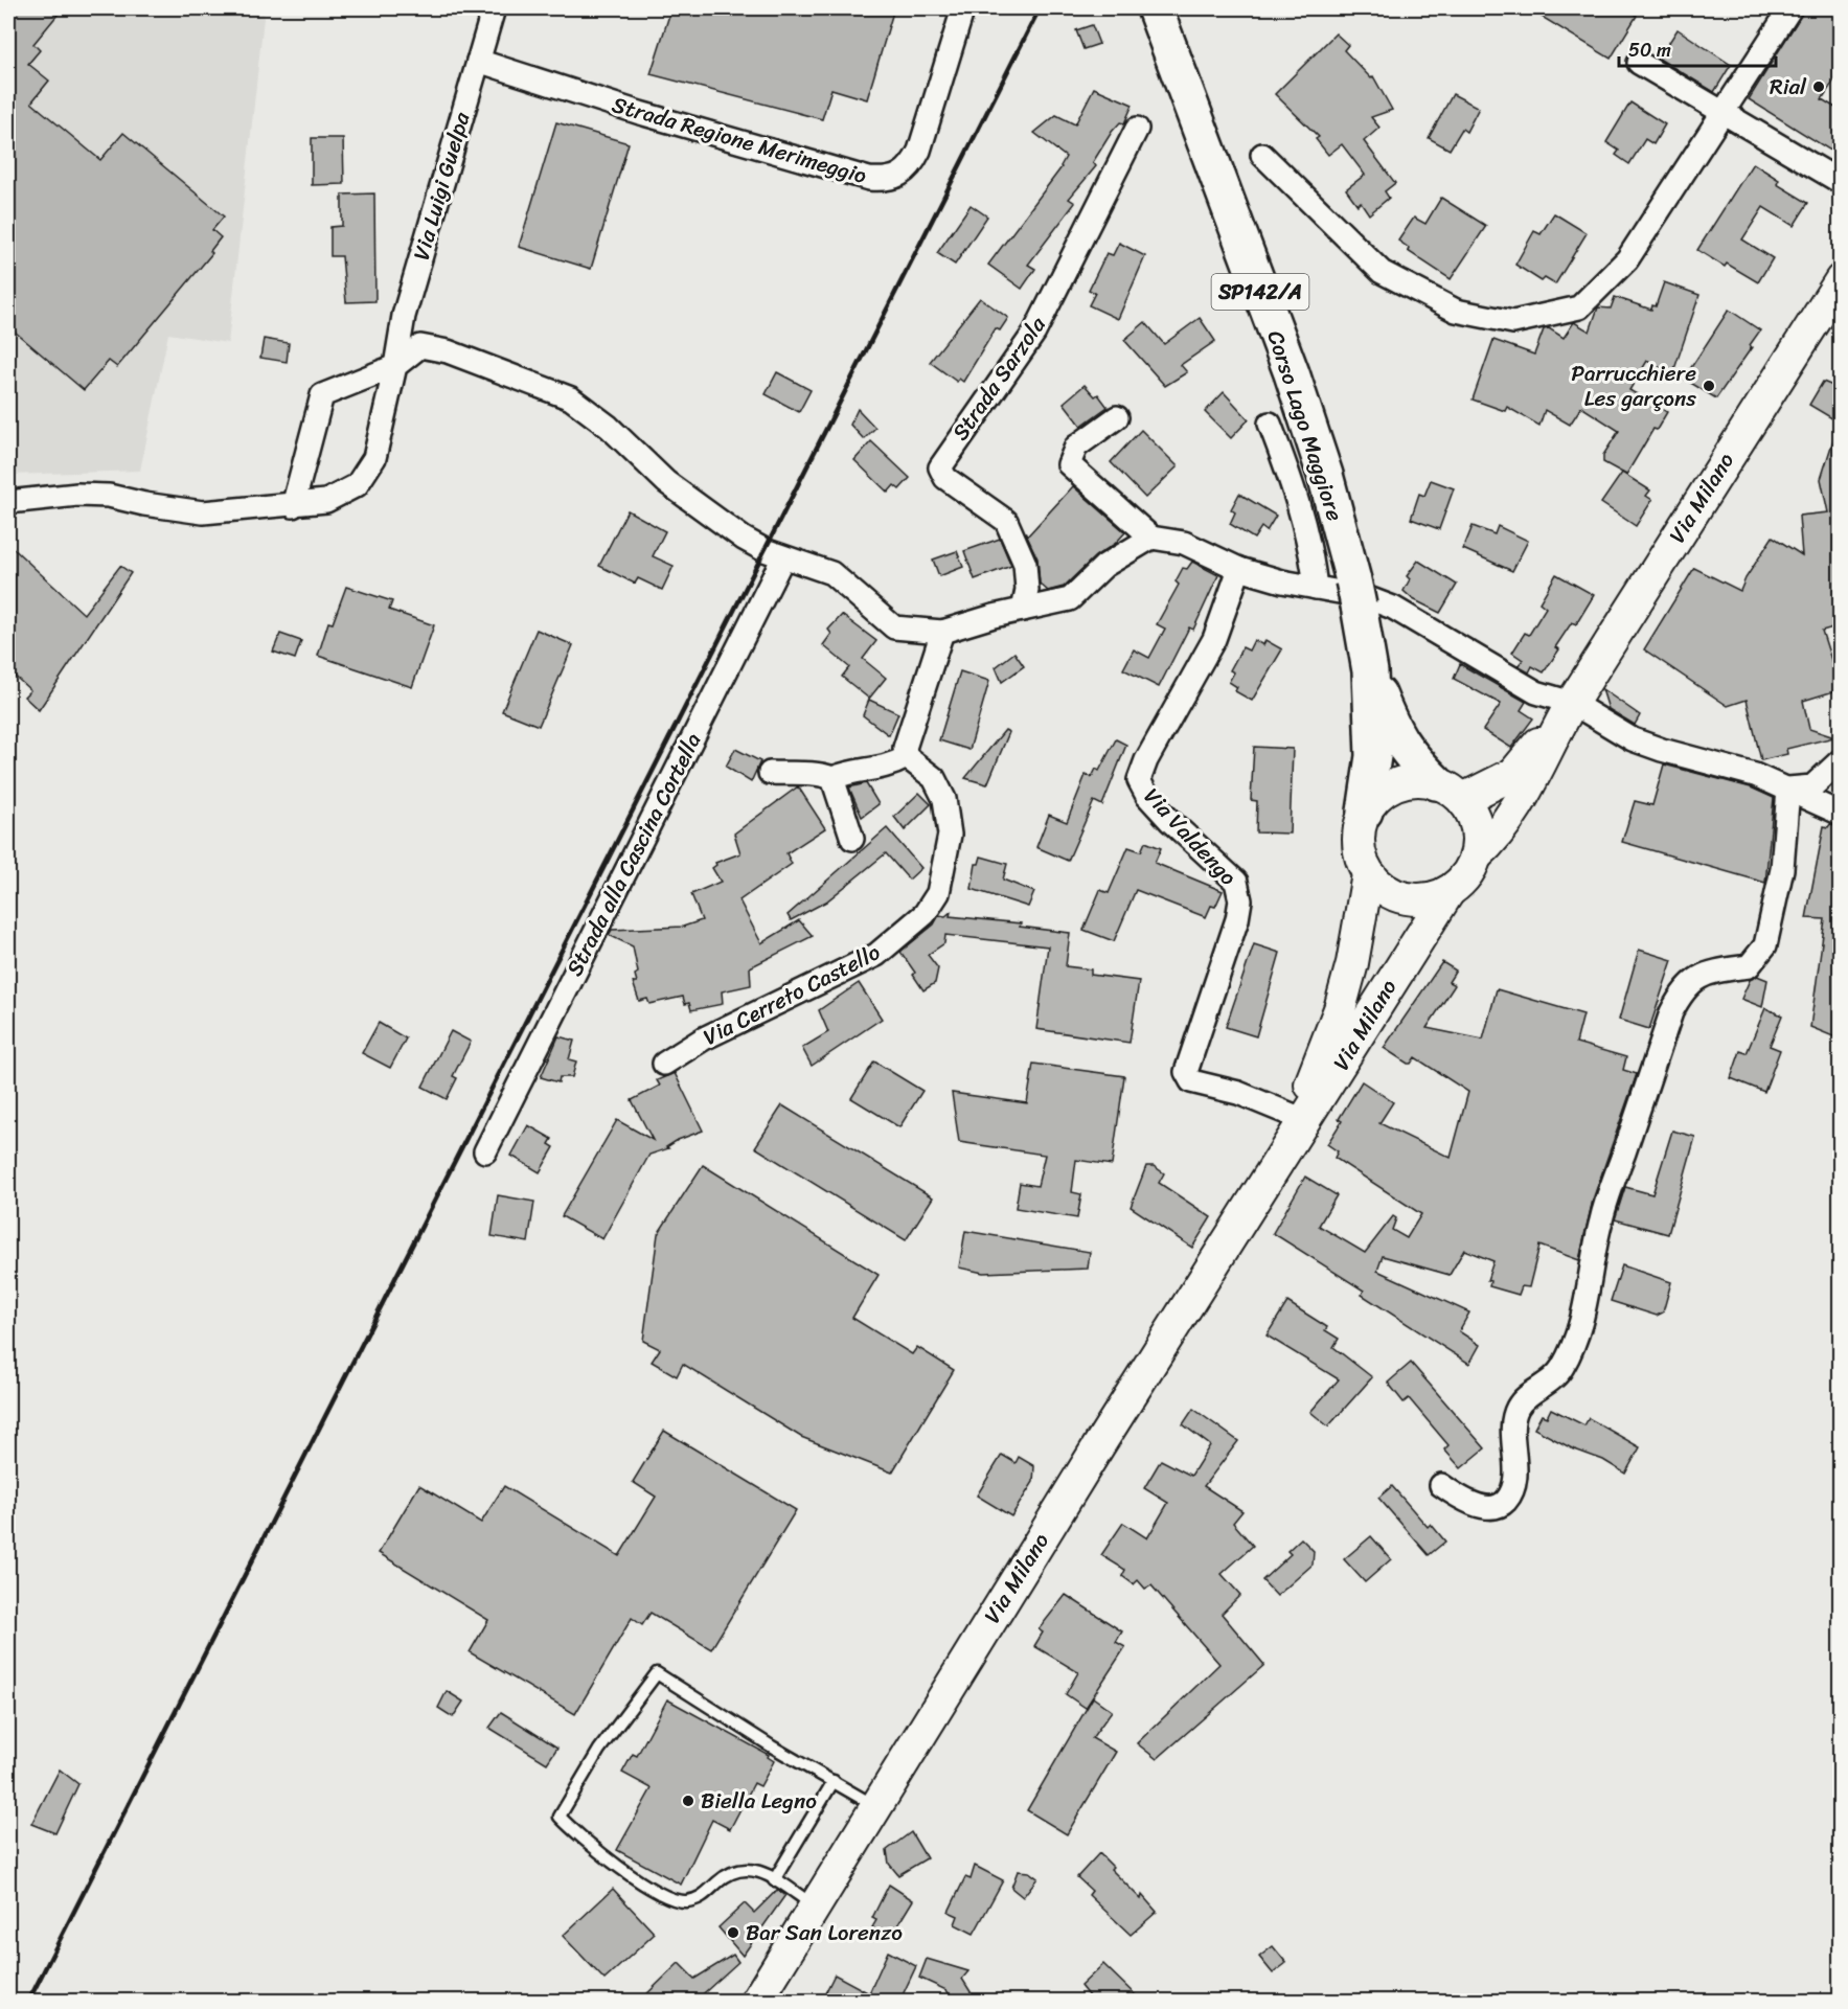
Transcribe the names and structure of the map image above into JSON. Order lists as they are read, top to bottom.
{
  "streets": {
    "highway": ["SP142/A", "Corso Lago Maggiore"],
    "main road": ["Via Milano"],
    "street": [
      "Strada Regione Merimeggio",
      "Via Luigi Guelpa",
      "Strada Sarzola",
      "Via Valdengo",
      "Strada alla Cascina Cortella",
      "Via Cerreto Castello"
    ]
  },
  "crossings": [
    ["Strada Regione Merimeggio", "Via Luigi Guelpa"],
    ["Corso Lago Maggiore", "Via Milano"],
    ["Via Milano", "Via Valdengo"]
  ],
  "places": [
    "Rial",
    "Parrucchiere Les garçons",
    "Biella Legno",
    "Bar San Lorenzo"
  ],
  "scale_bar": "50 m"
}
